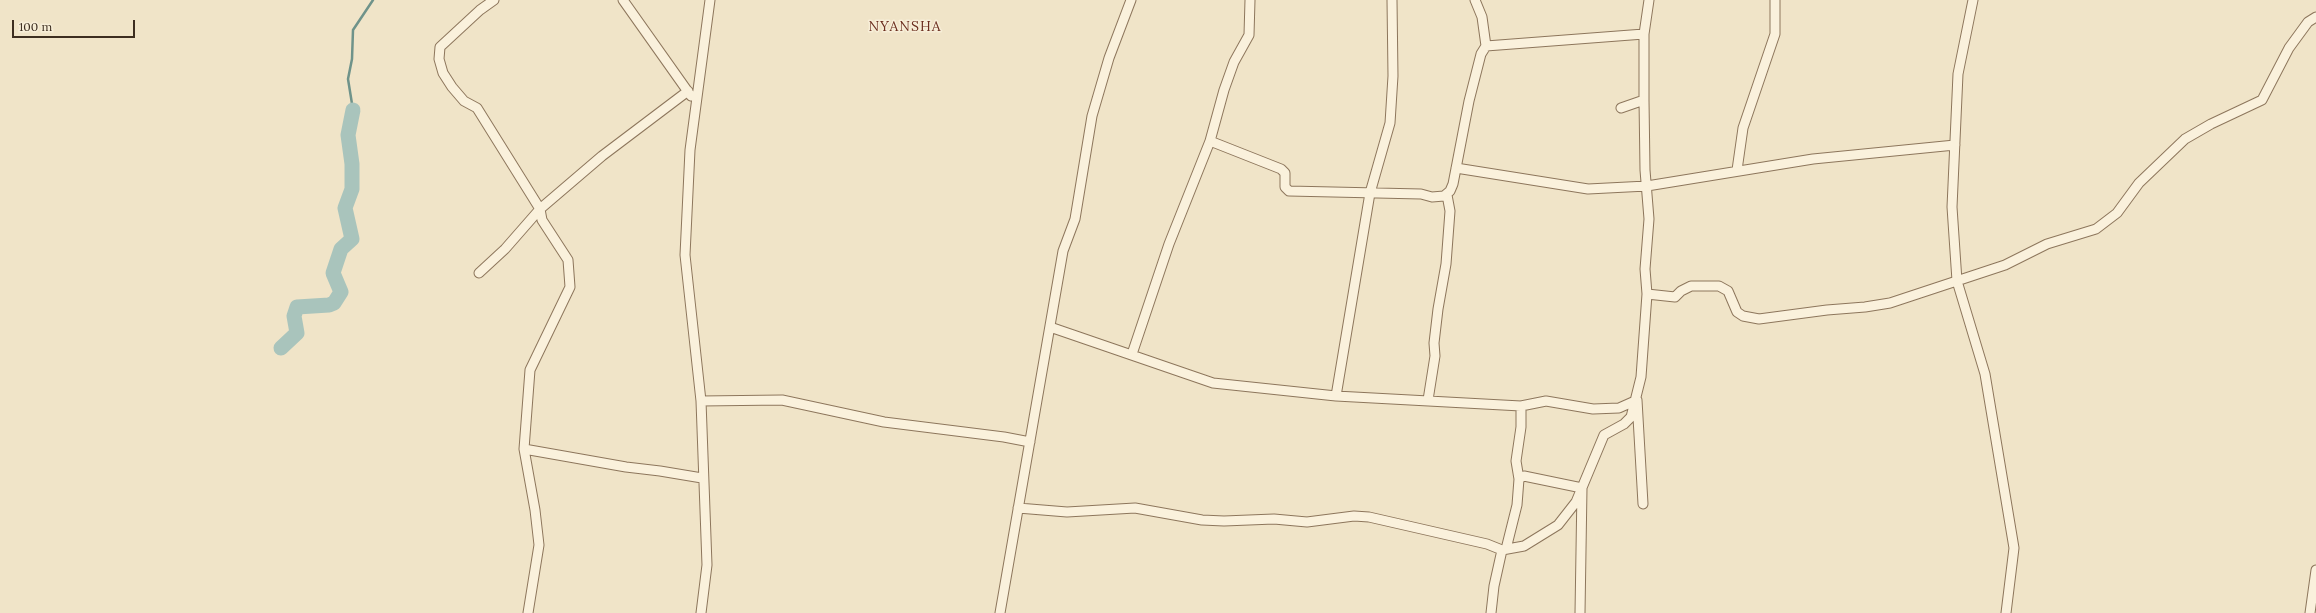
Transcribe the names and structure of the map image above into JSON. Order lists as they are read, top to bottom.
{
  "districts": ["NYANSHA"],
  "scale_bar": "100 m"
}
